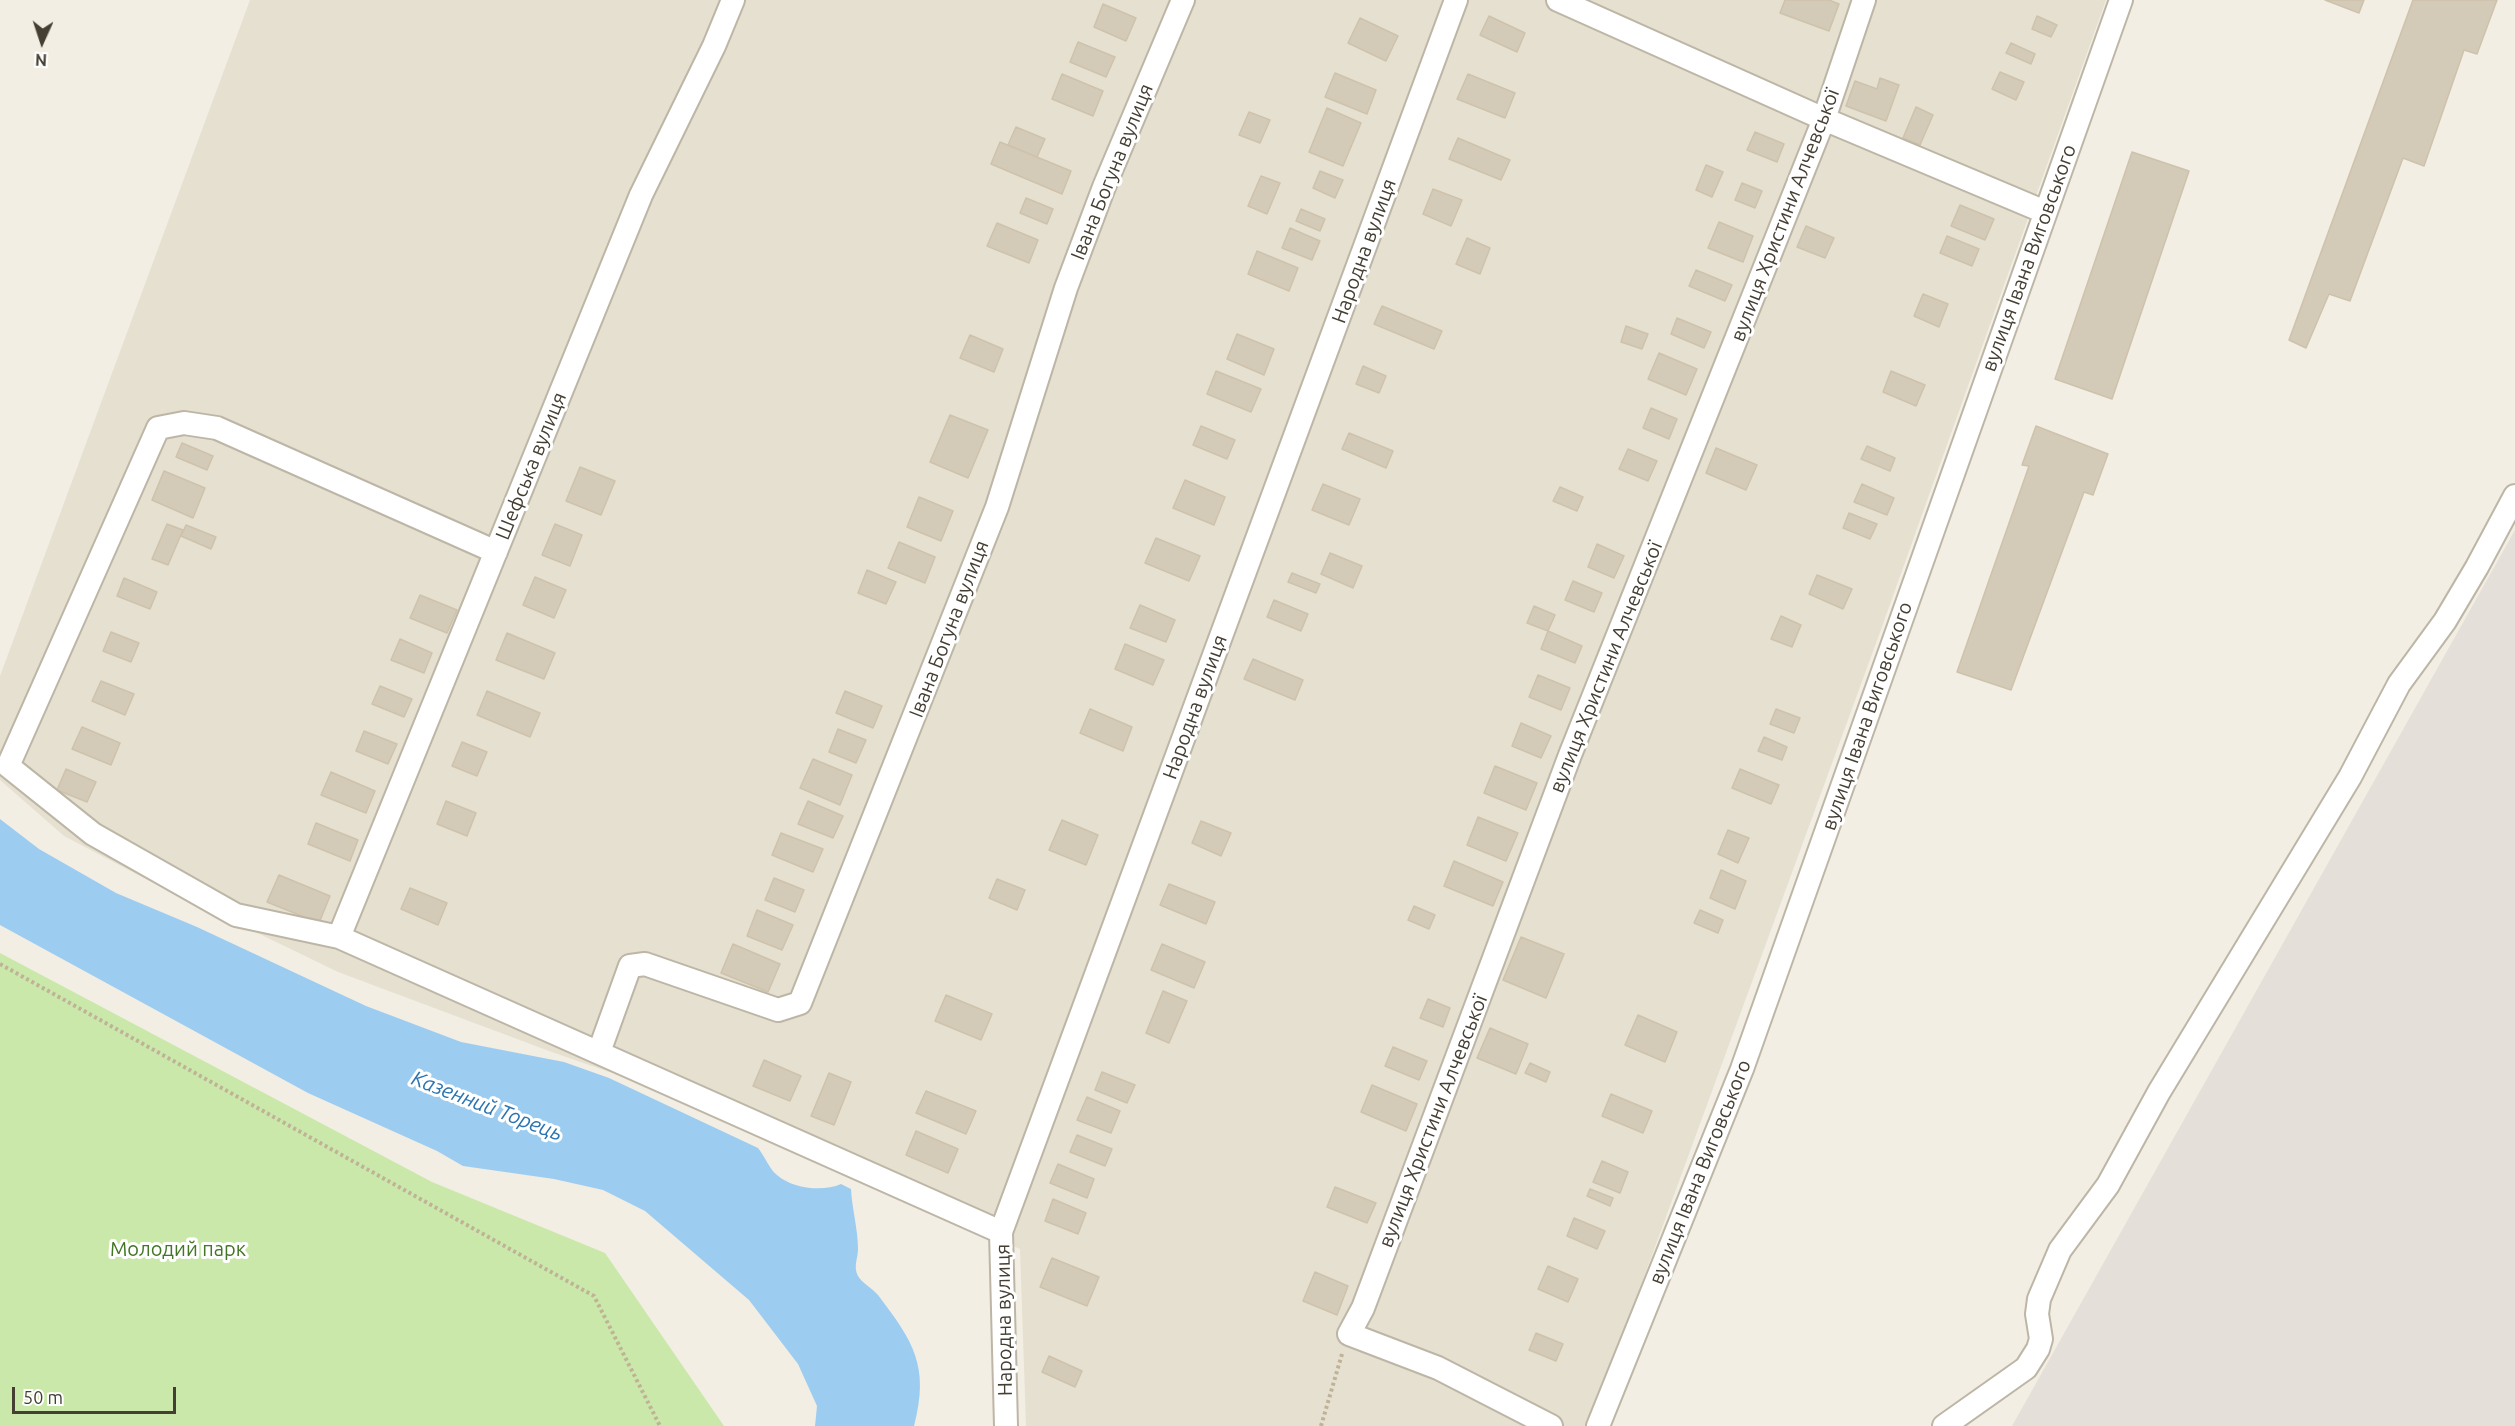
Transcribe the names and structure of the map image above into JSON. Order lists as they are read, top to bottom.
{
  "streets": {
    "street": [
      "Івана Богуна вулиця",
      "вулиця Христини Алчевської",
      "Народна вулиця",
      "вулиця Івана Виговського",
      "Шефська вулиця"
    ]
  },
  "water": ["Казенний Торець"],
  "parks": ["Молодий парк"],
  "scale_bar": "50 m",
  "north": "bottom"
}
